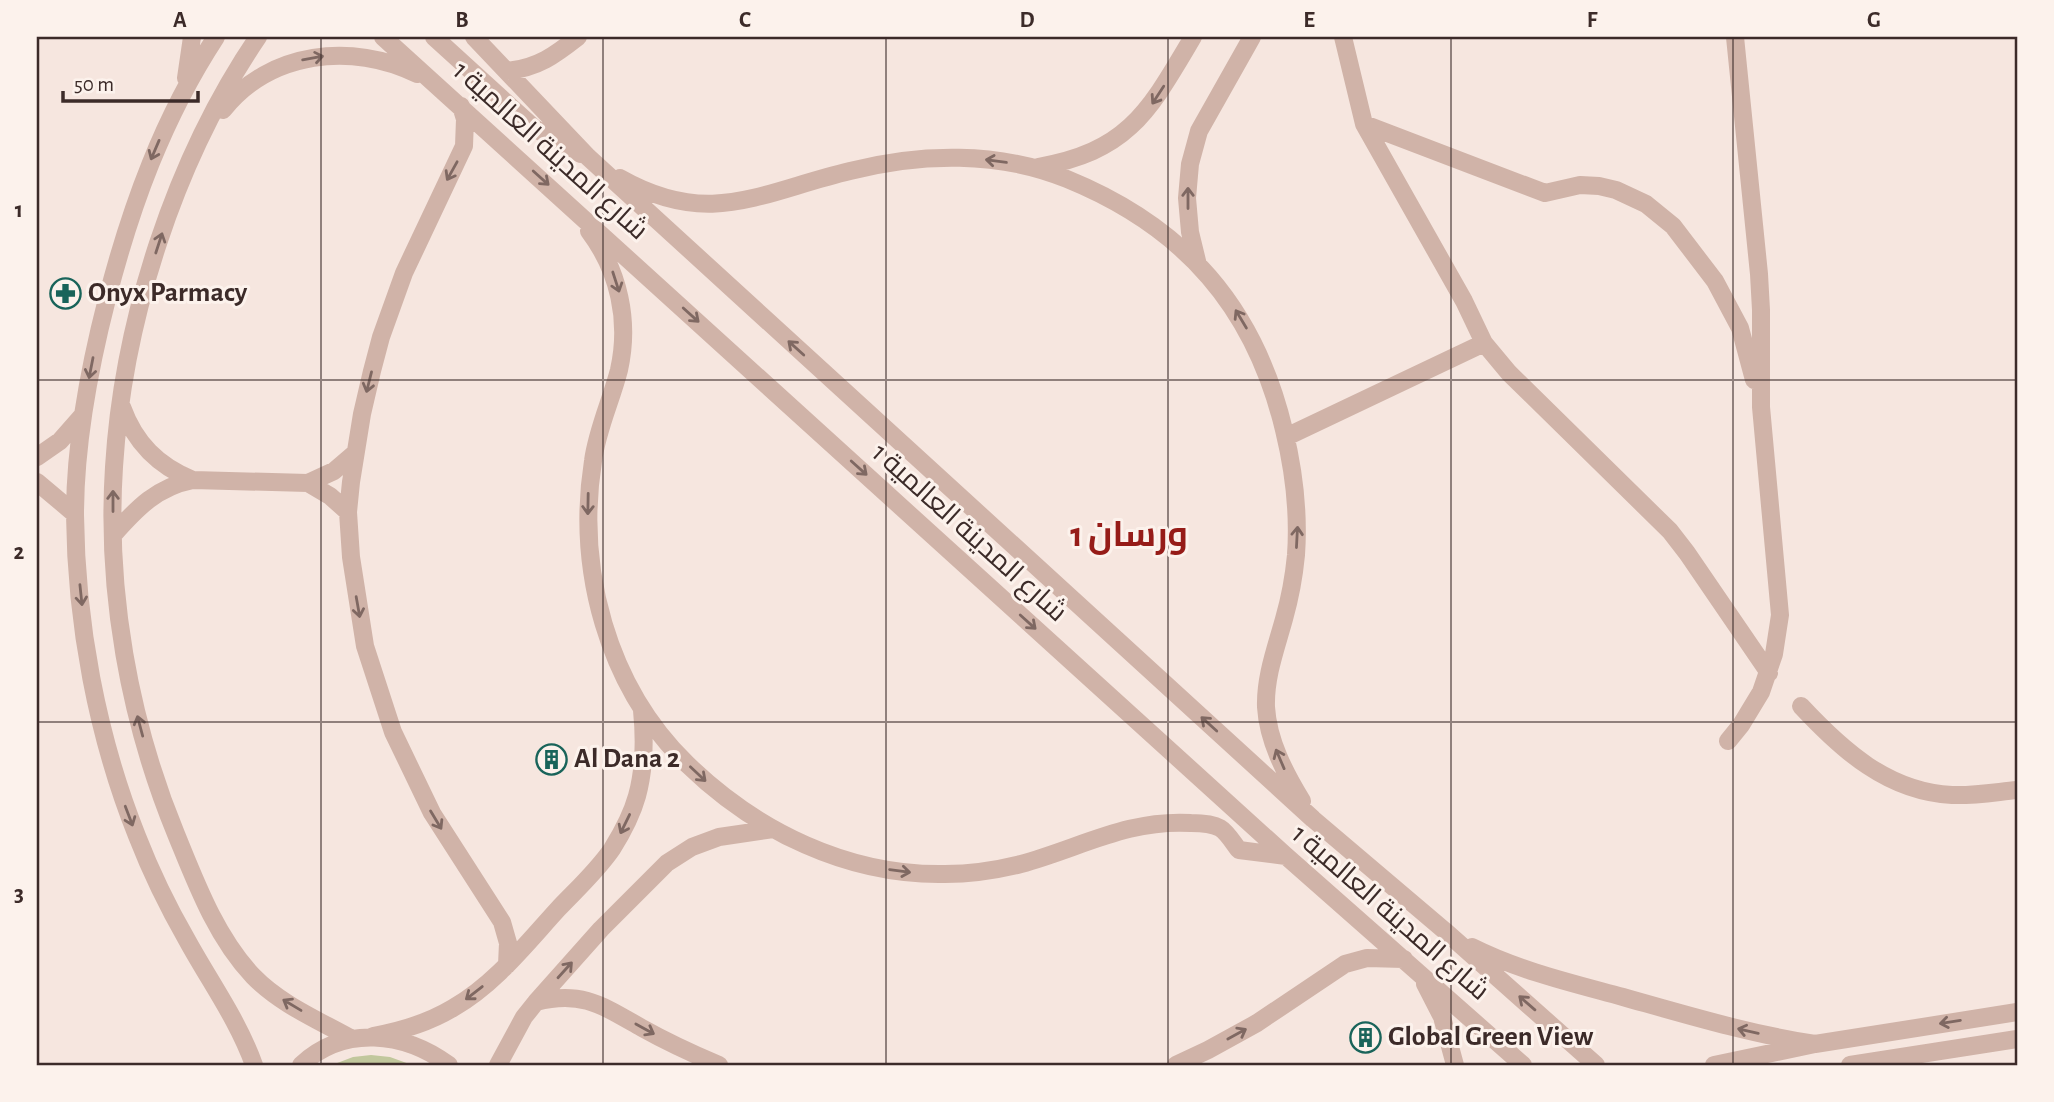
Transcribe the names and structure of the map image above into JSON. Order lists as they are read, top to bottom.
{
  "streets": {
    "street": ["شارع المدينة العالمية 1"]
  },
  "districts": ["ورسان 1"],
  "places": {
    "pharmacy": ["Onyx Parmacy"],
    "building": ["Al Dana 2", "Global Green View"]
  },
  "scale_bar": "50 m",
  "grid": {
    "columns": [
      "A",
      "B",
      "C",
      "D",
      "E",
      "F",
      "G"
    ],
    "rows": ["1", "2", "3"]
  }
}
